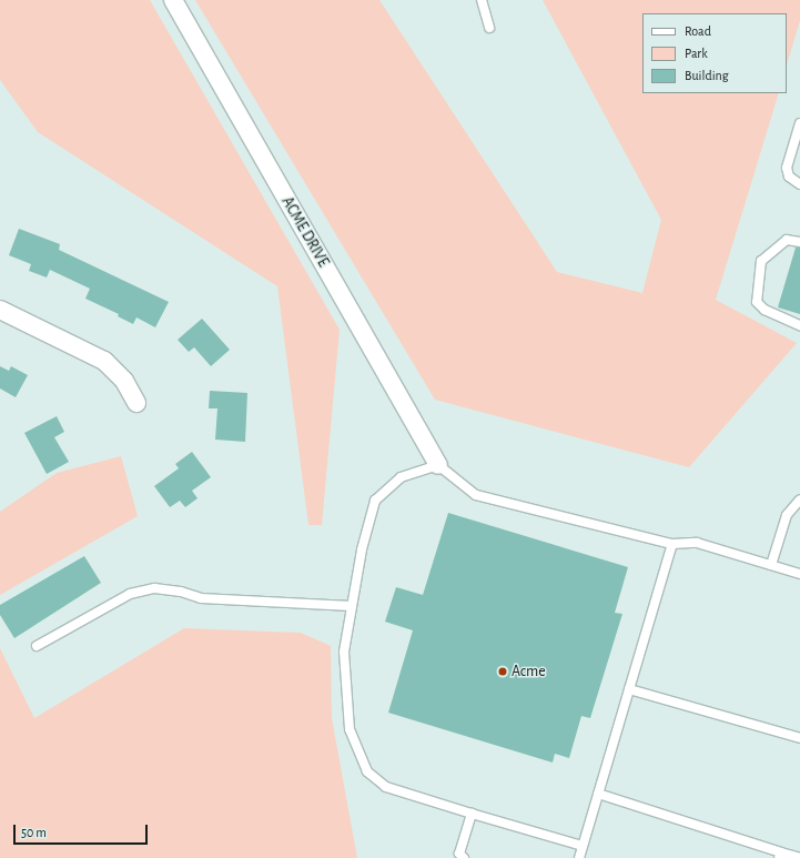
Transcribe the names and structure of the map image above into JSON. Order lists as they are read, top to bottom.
{
  "streets": {
    "street": ["ACME DRIVE"]
  },
  "places": ["Acme"],
  "legend": ["Road", "Park", "Building"],
  "scale_bar": "50 m"
}
